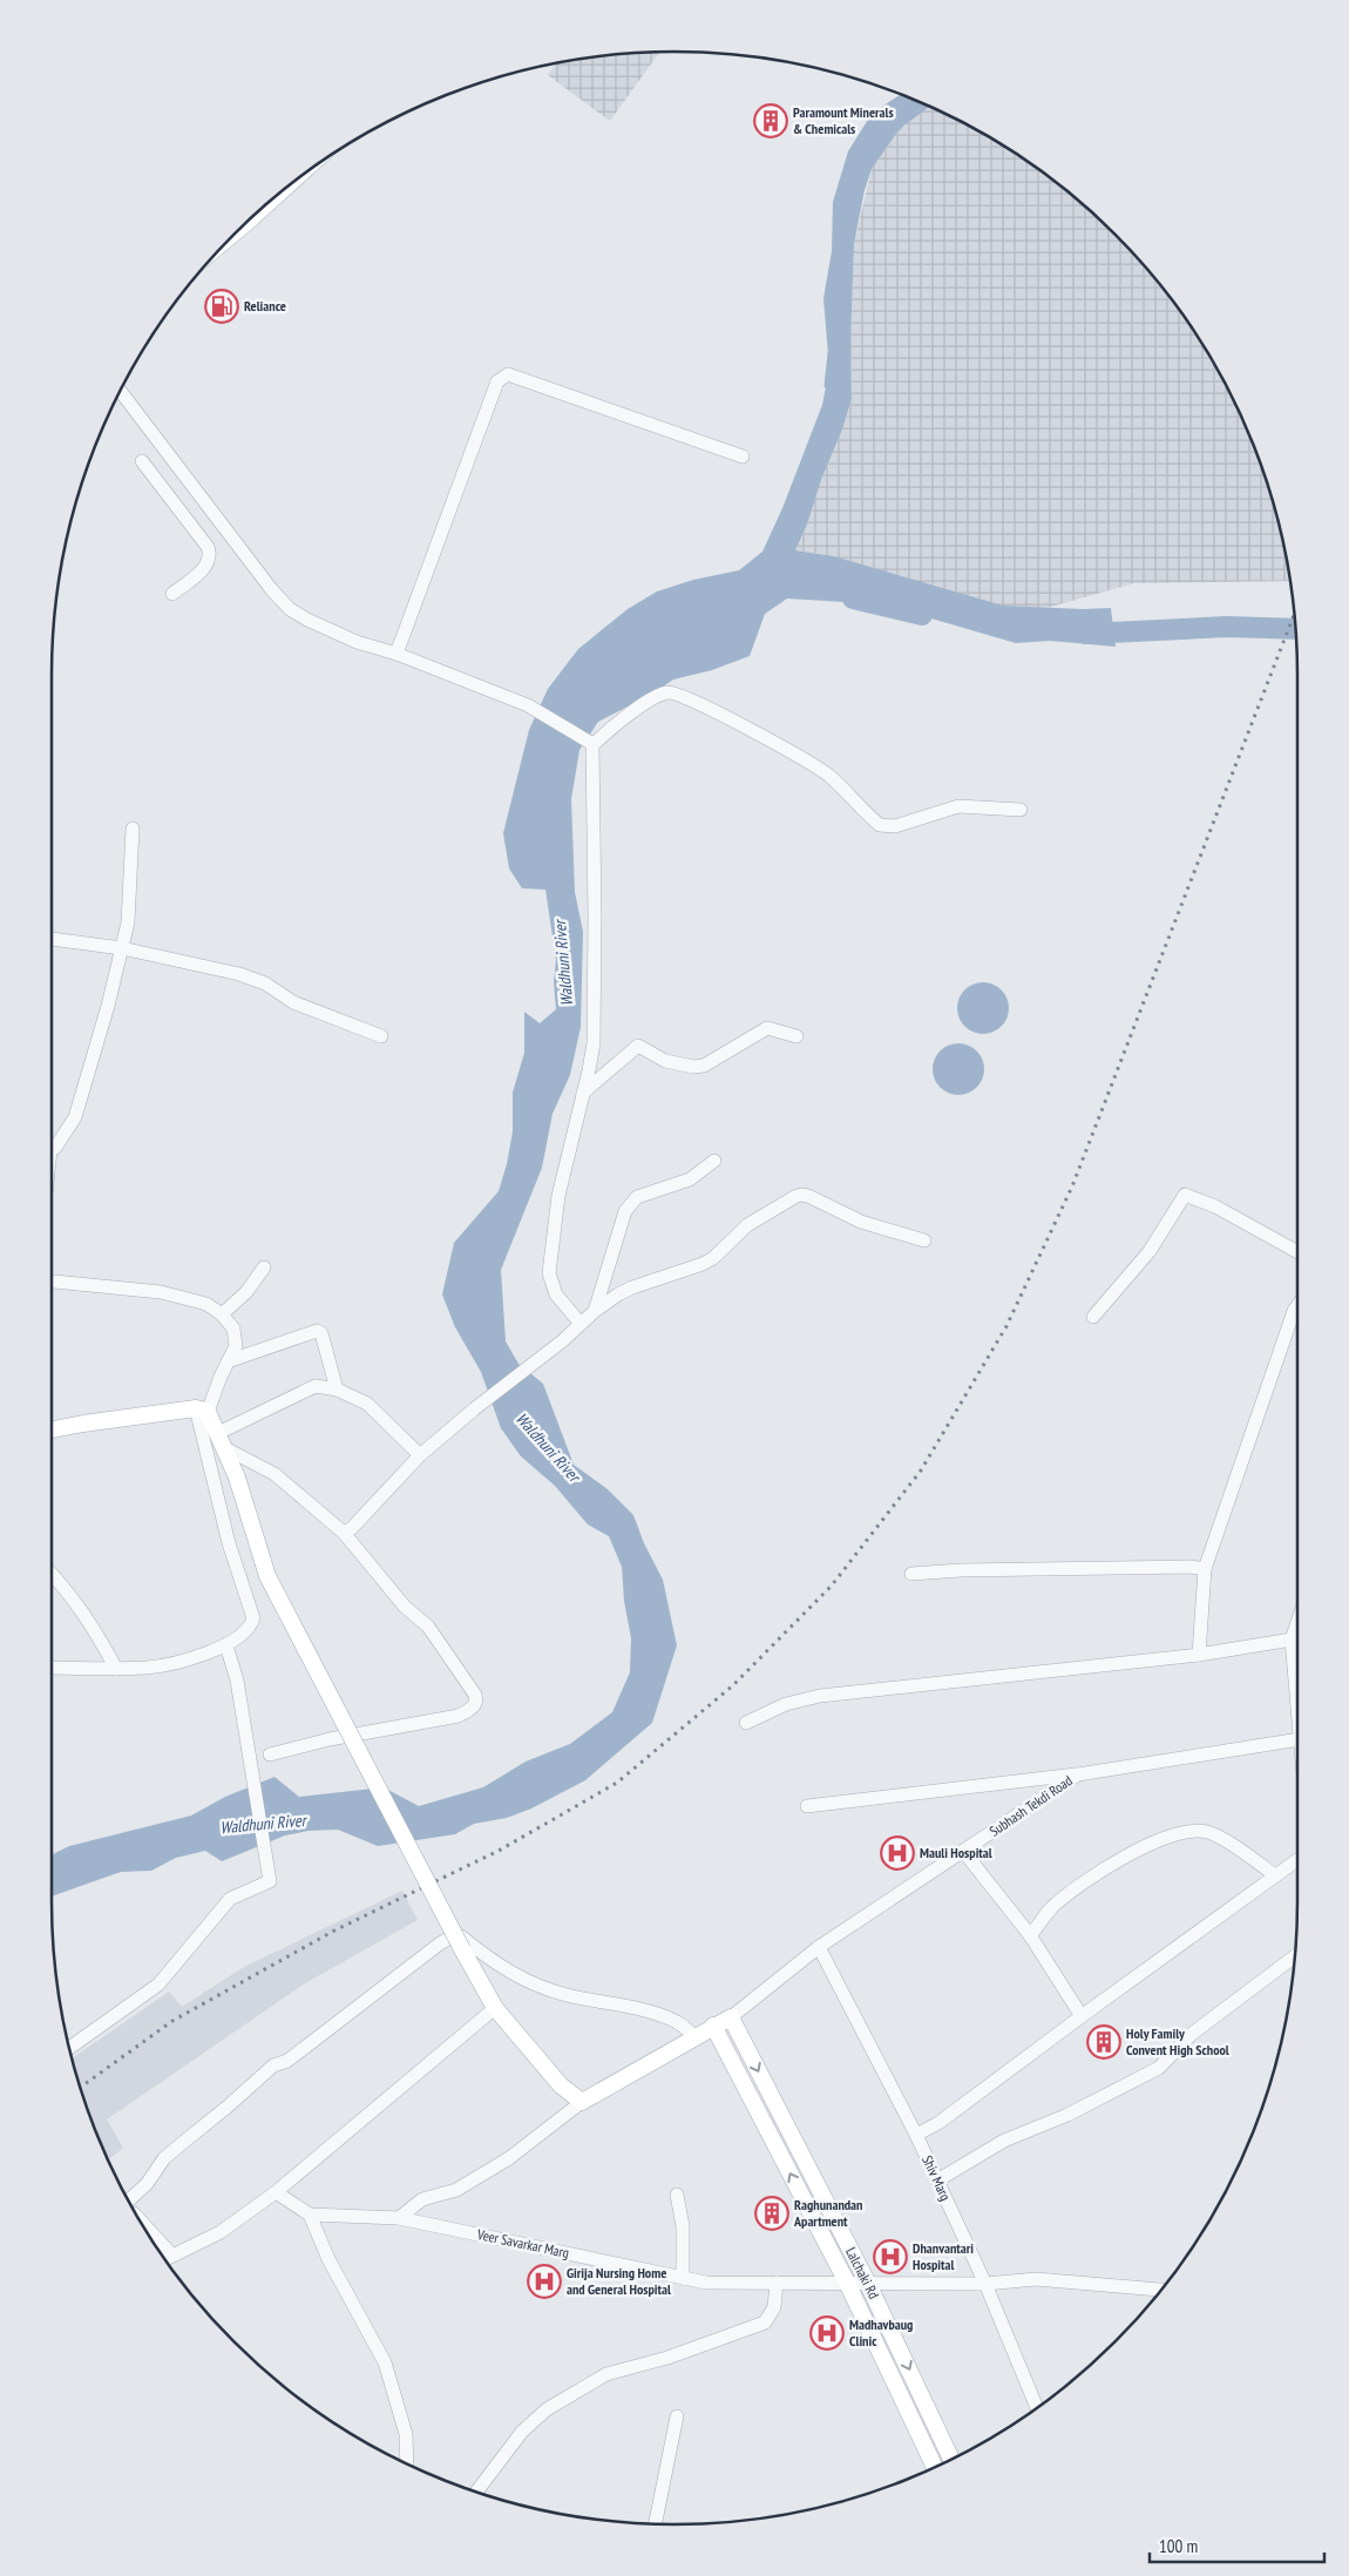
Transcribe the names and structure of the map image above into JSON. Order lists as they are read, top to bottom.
{
  "streets": {
    "main road": ["Subhash Tekdi Road", "Lalchaki Rd"],
    "street": ["Shiv Marg", "Veer Savarkar Marg"]
  },
  "crossings": [
    ["Subhash Tekdi Road", "Shiv Marg"],
    ["Subhash Tekdi Road", "Lalchaki Rd"],
    ["Shiv Marg", "Veer Savarkar Marg"],
    ["Veer Savarkar Marg", "Lalchaki Rd"]
  ],
  "water": ["Waldhuni River"],
  "places": {
    "building": ["Paramount Minerals & Chemicals", "Holy Family Convent High School", "Raghunandan Apartment"],
    "fuel station": ["Reliance"],
    "hospital": [
      "Mauli Hospital",
      "Dhanvantari Hospital",
      "Girija Nursing Home and General Hospital",
      "Madhavbaug Clinic"
    ]
  },
  "scale_bar": "100 m"
}
